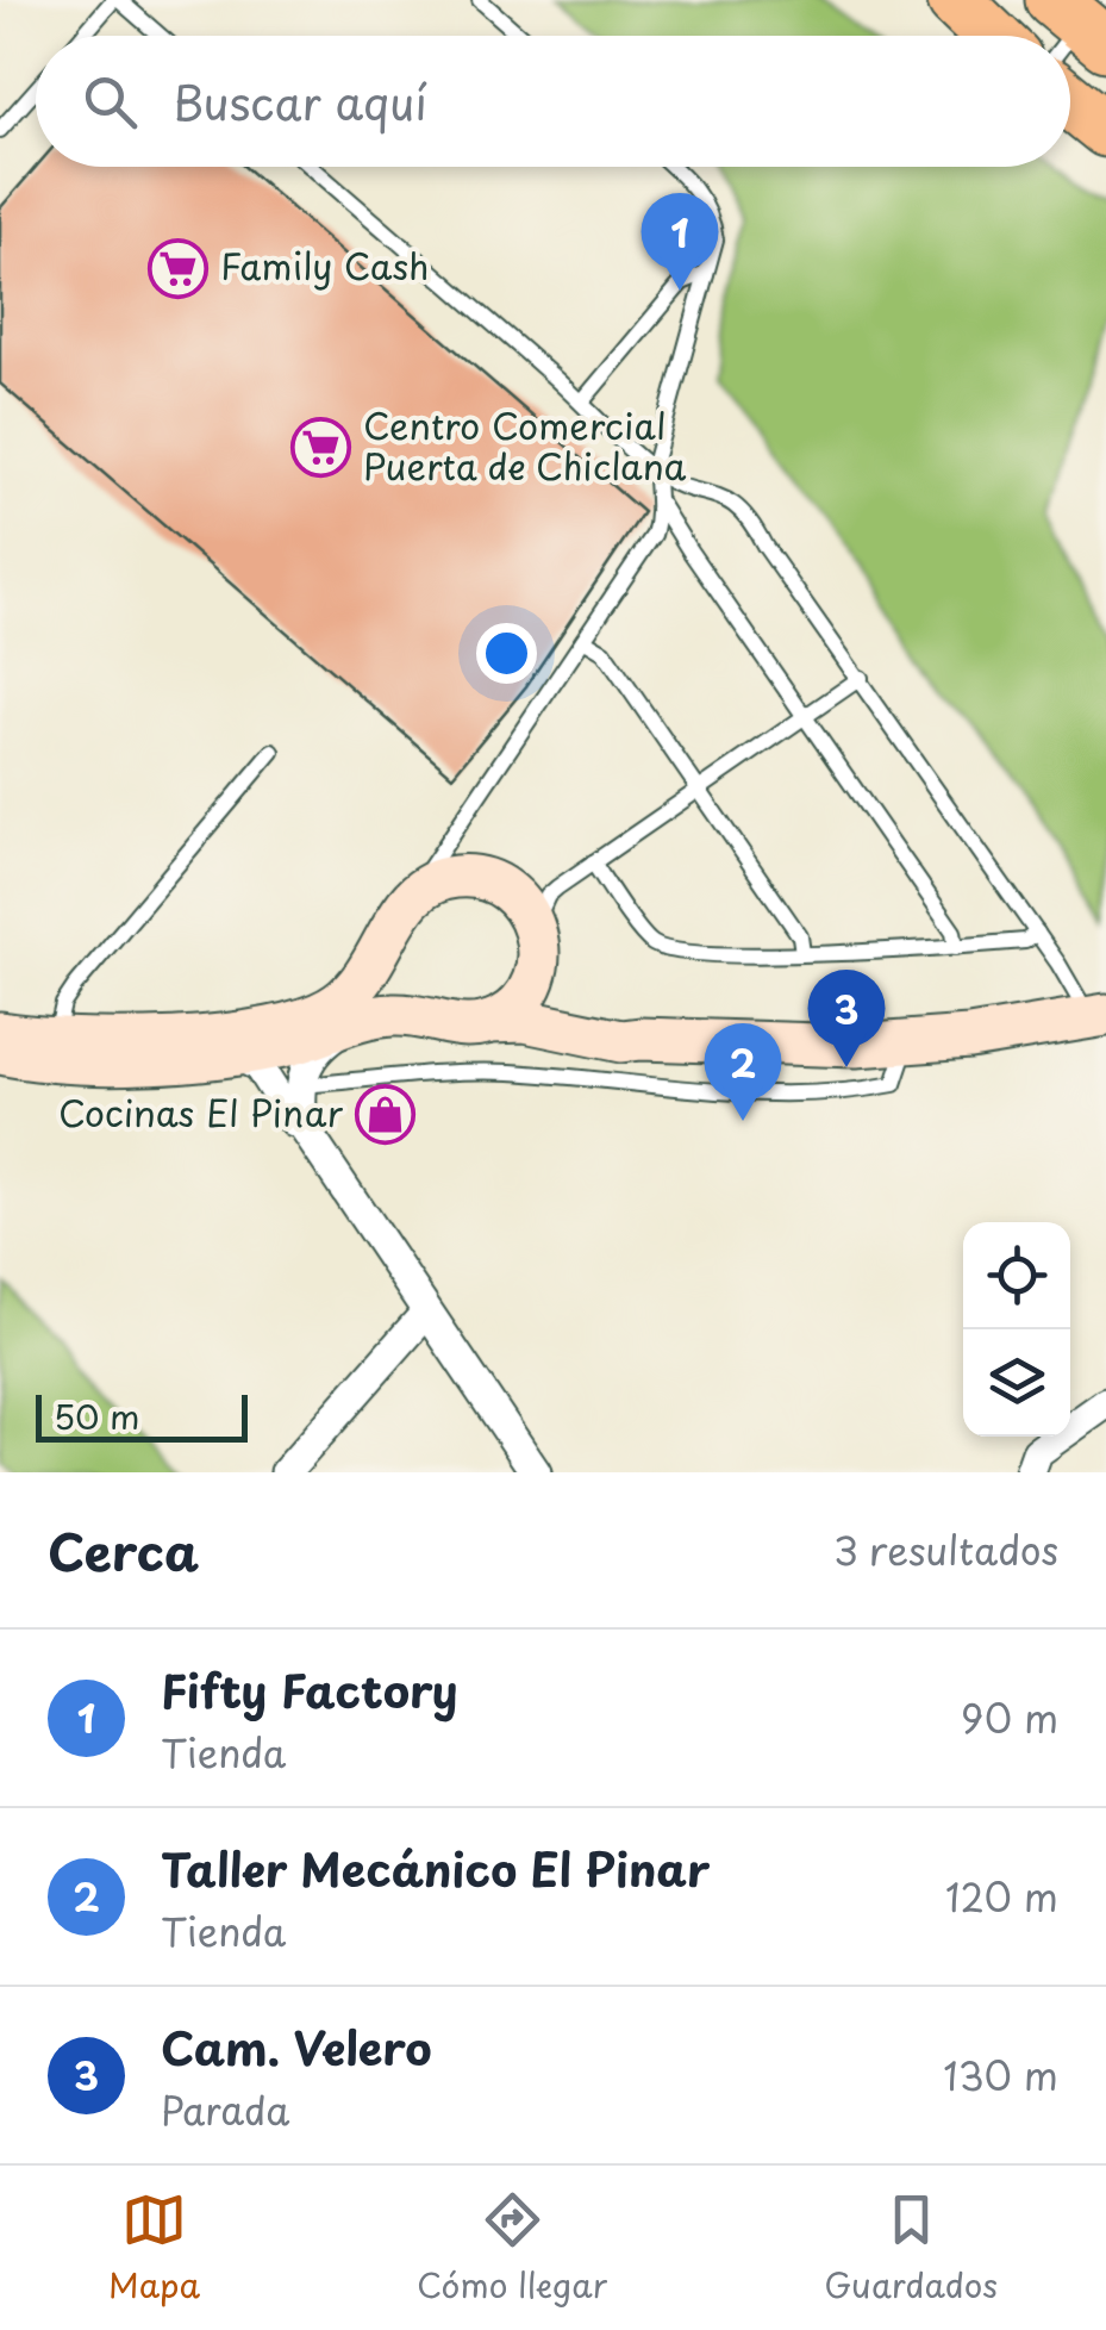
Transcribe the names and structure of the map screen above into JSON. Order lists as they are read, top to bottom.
{
  "places": {
    "supermarket": ["Family Cash", "Centro Comercial Puerta de Chiclana"],
    "shop": ["Cocinas El Pinar"]
  },
  "scale_bar": "50 m",
  "page": {
    "search": "Buscar aquí",
    "pins": ["1", "3", "2"],
    "scale": "50 m",
    "heading": ["Cerca", "3 resultados"],
    "list": [
      {
        "mark": "1",
        "name": "Fifty Factory",
        "note": "Tienda",
        "value": "90 m"
      },
      {
        "mark": "2",
        "name": "Taller Mecánico El Pinar",
        "note": "Tienda",
        "value": "120 m"
      },
      {
        "mark": "3",
        "name": "Cam. Velero",
        "note": "Parada",
        "value": "130 m"
      }
    ],
    "nav": ["Mapa", "Cómo llegar", "Guardados"]
  }
}
